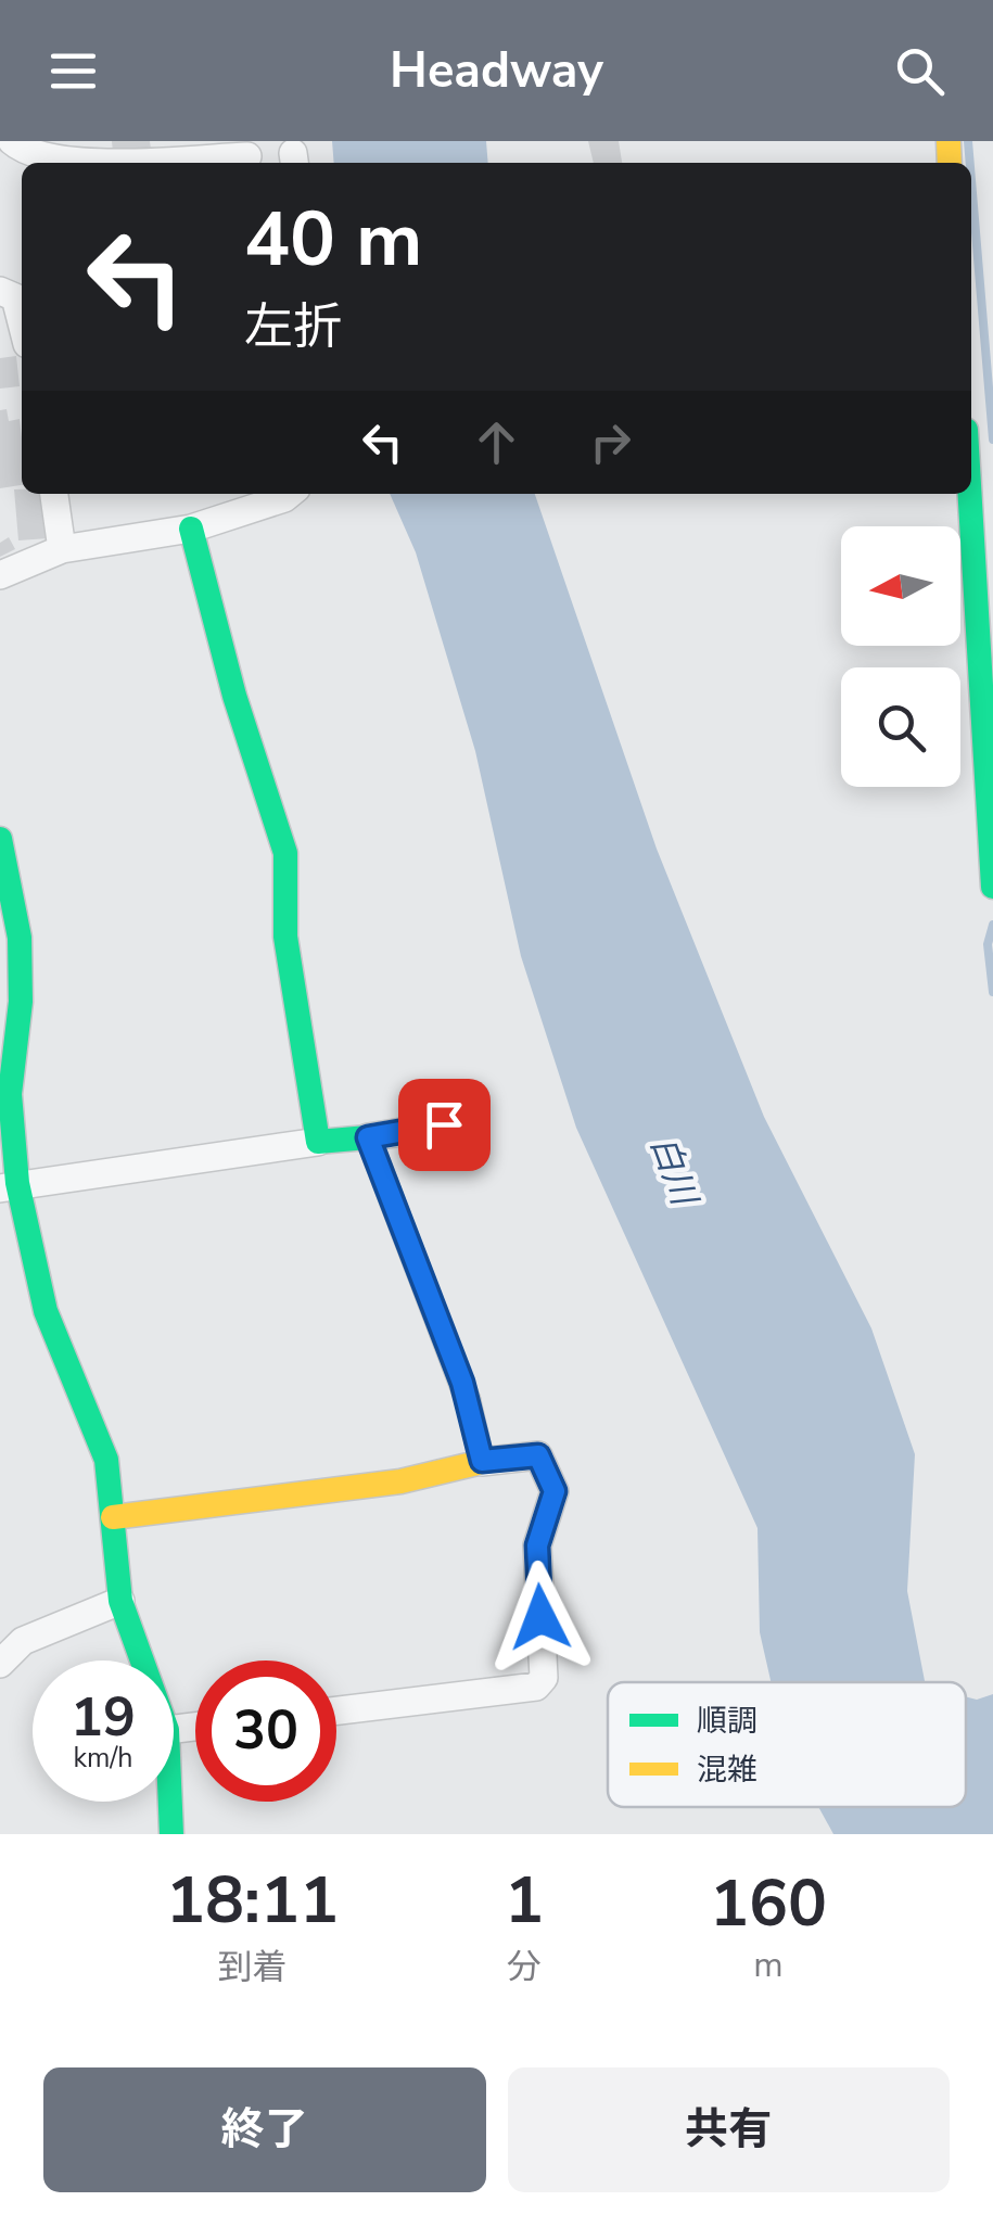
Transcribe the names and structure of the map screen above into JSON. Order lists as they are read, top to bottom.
{
  "water": ["白川"],
  "legend": ["順調", "混雑"],
  "north": "left",
  "page": {
    "header": "Headway",
    "turn": ["40 m", "左折"],
    "speed": "19 km/h",
    "limit": "30",
    "eta": [
      "18:11",
      "到着",
      "1",
      "分",
      "160",
      "m"
    ],
    "buttons": ["終了", "共有"]
  }
}
